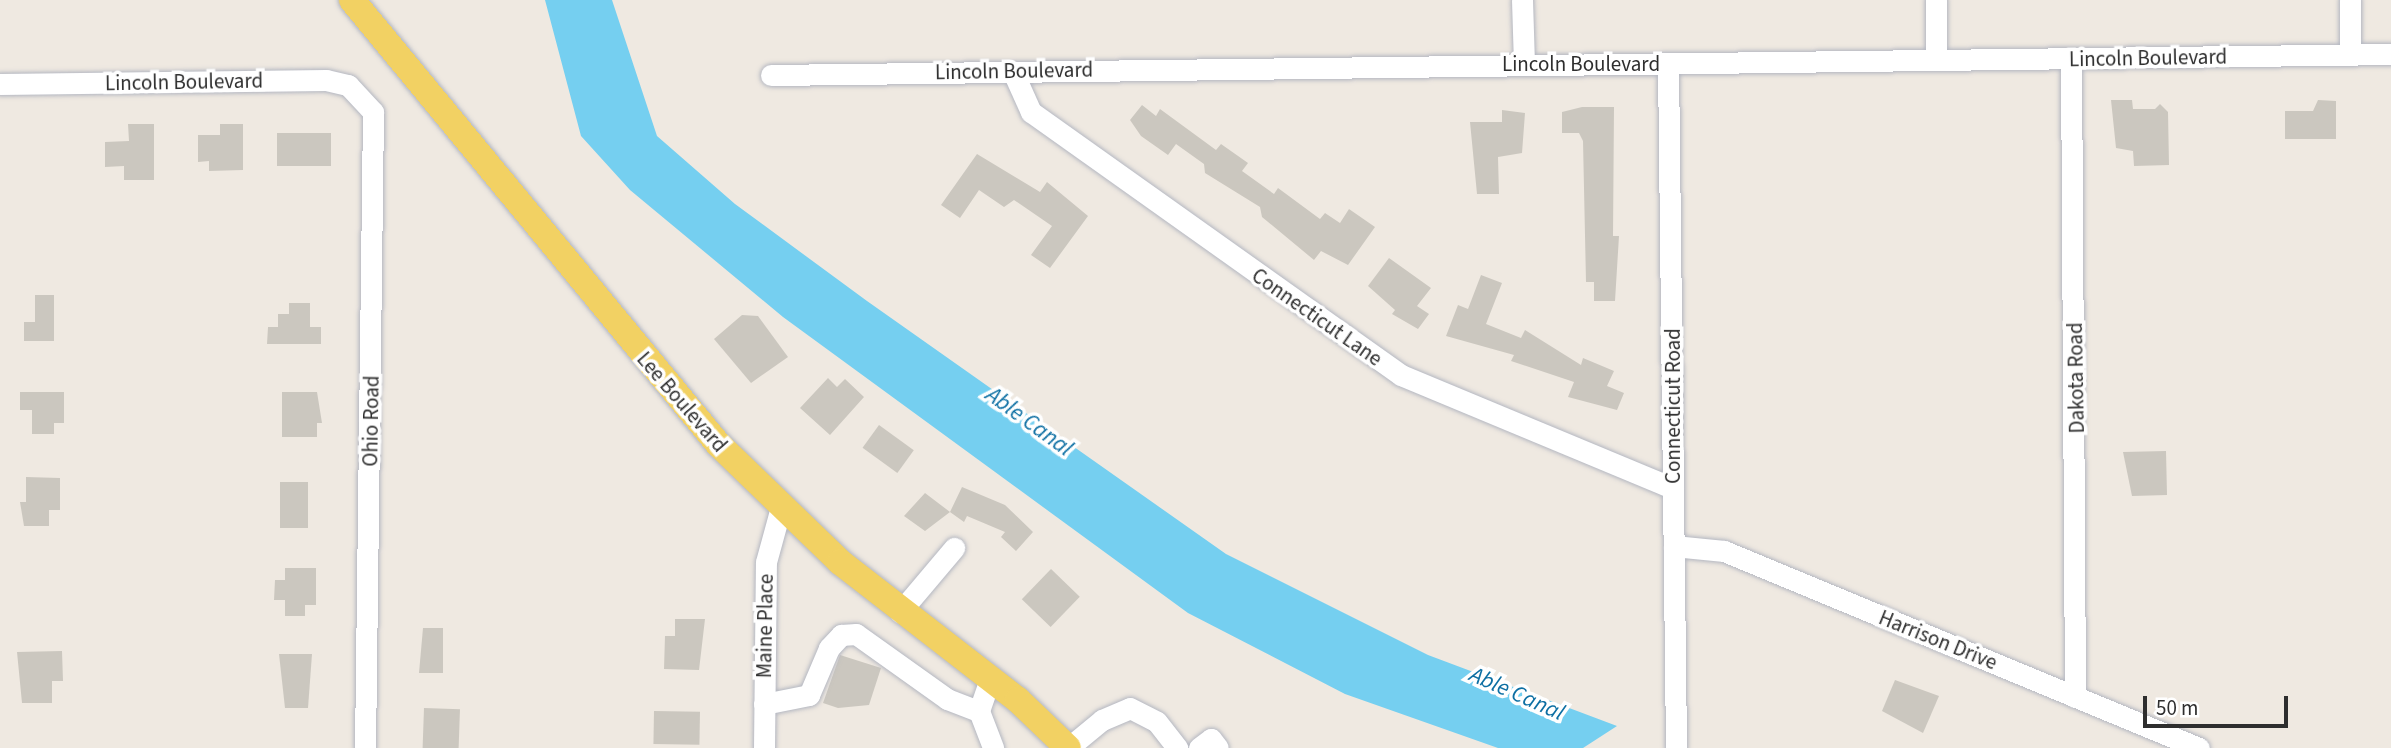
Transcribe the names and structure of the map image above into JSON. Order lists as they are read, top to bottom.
{
  "streets": {
    "main road": ["Lee Boulevard"],
    "street": [
      "Lincoln Boulevard",
      "Connecticut Lane",
      "Dakota Road",
      "Connecticut Road",
      "Ohio Road",
      "Maine Place",
      "Harrison Drive"
    ]
  },
  "crossings": [
    ["Lincoln Boulevard", "Connecticut Lane"],
    ["Lincoln Boulevard", "Dakota Road"],
    ["Lincoln Boulevard", "Connecticut Road"],
    ["Lincoln Boulevard", "Ohio Road"],
    ["Connecticut Lane", "Connecticut Road"],
    ["Dakota Road", "Harrison Drive"],
    ["Lee Boulevard", "Maine Place"],
    ["Connecticut Road", "Harrison Drive"]
  ],
  "water": ["Able Canal"],
  "scale_bar": "50 m"
}
